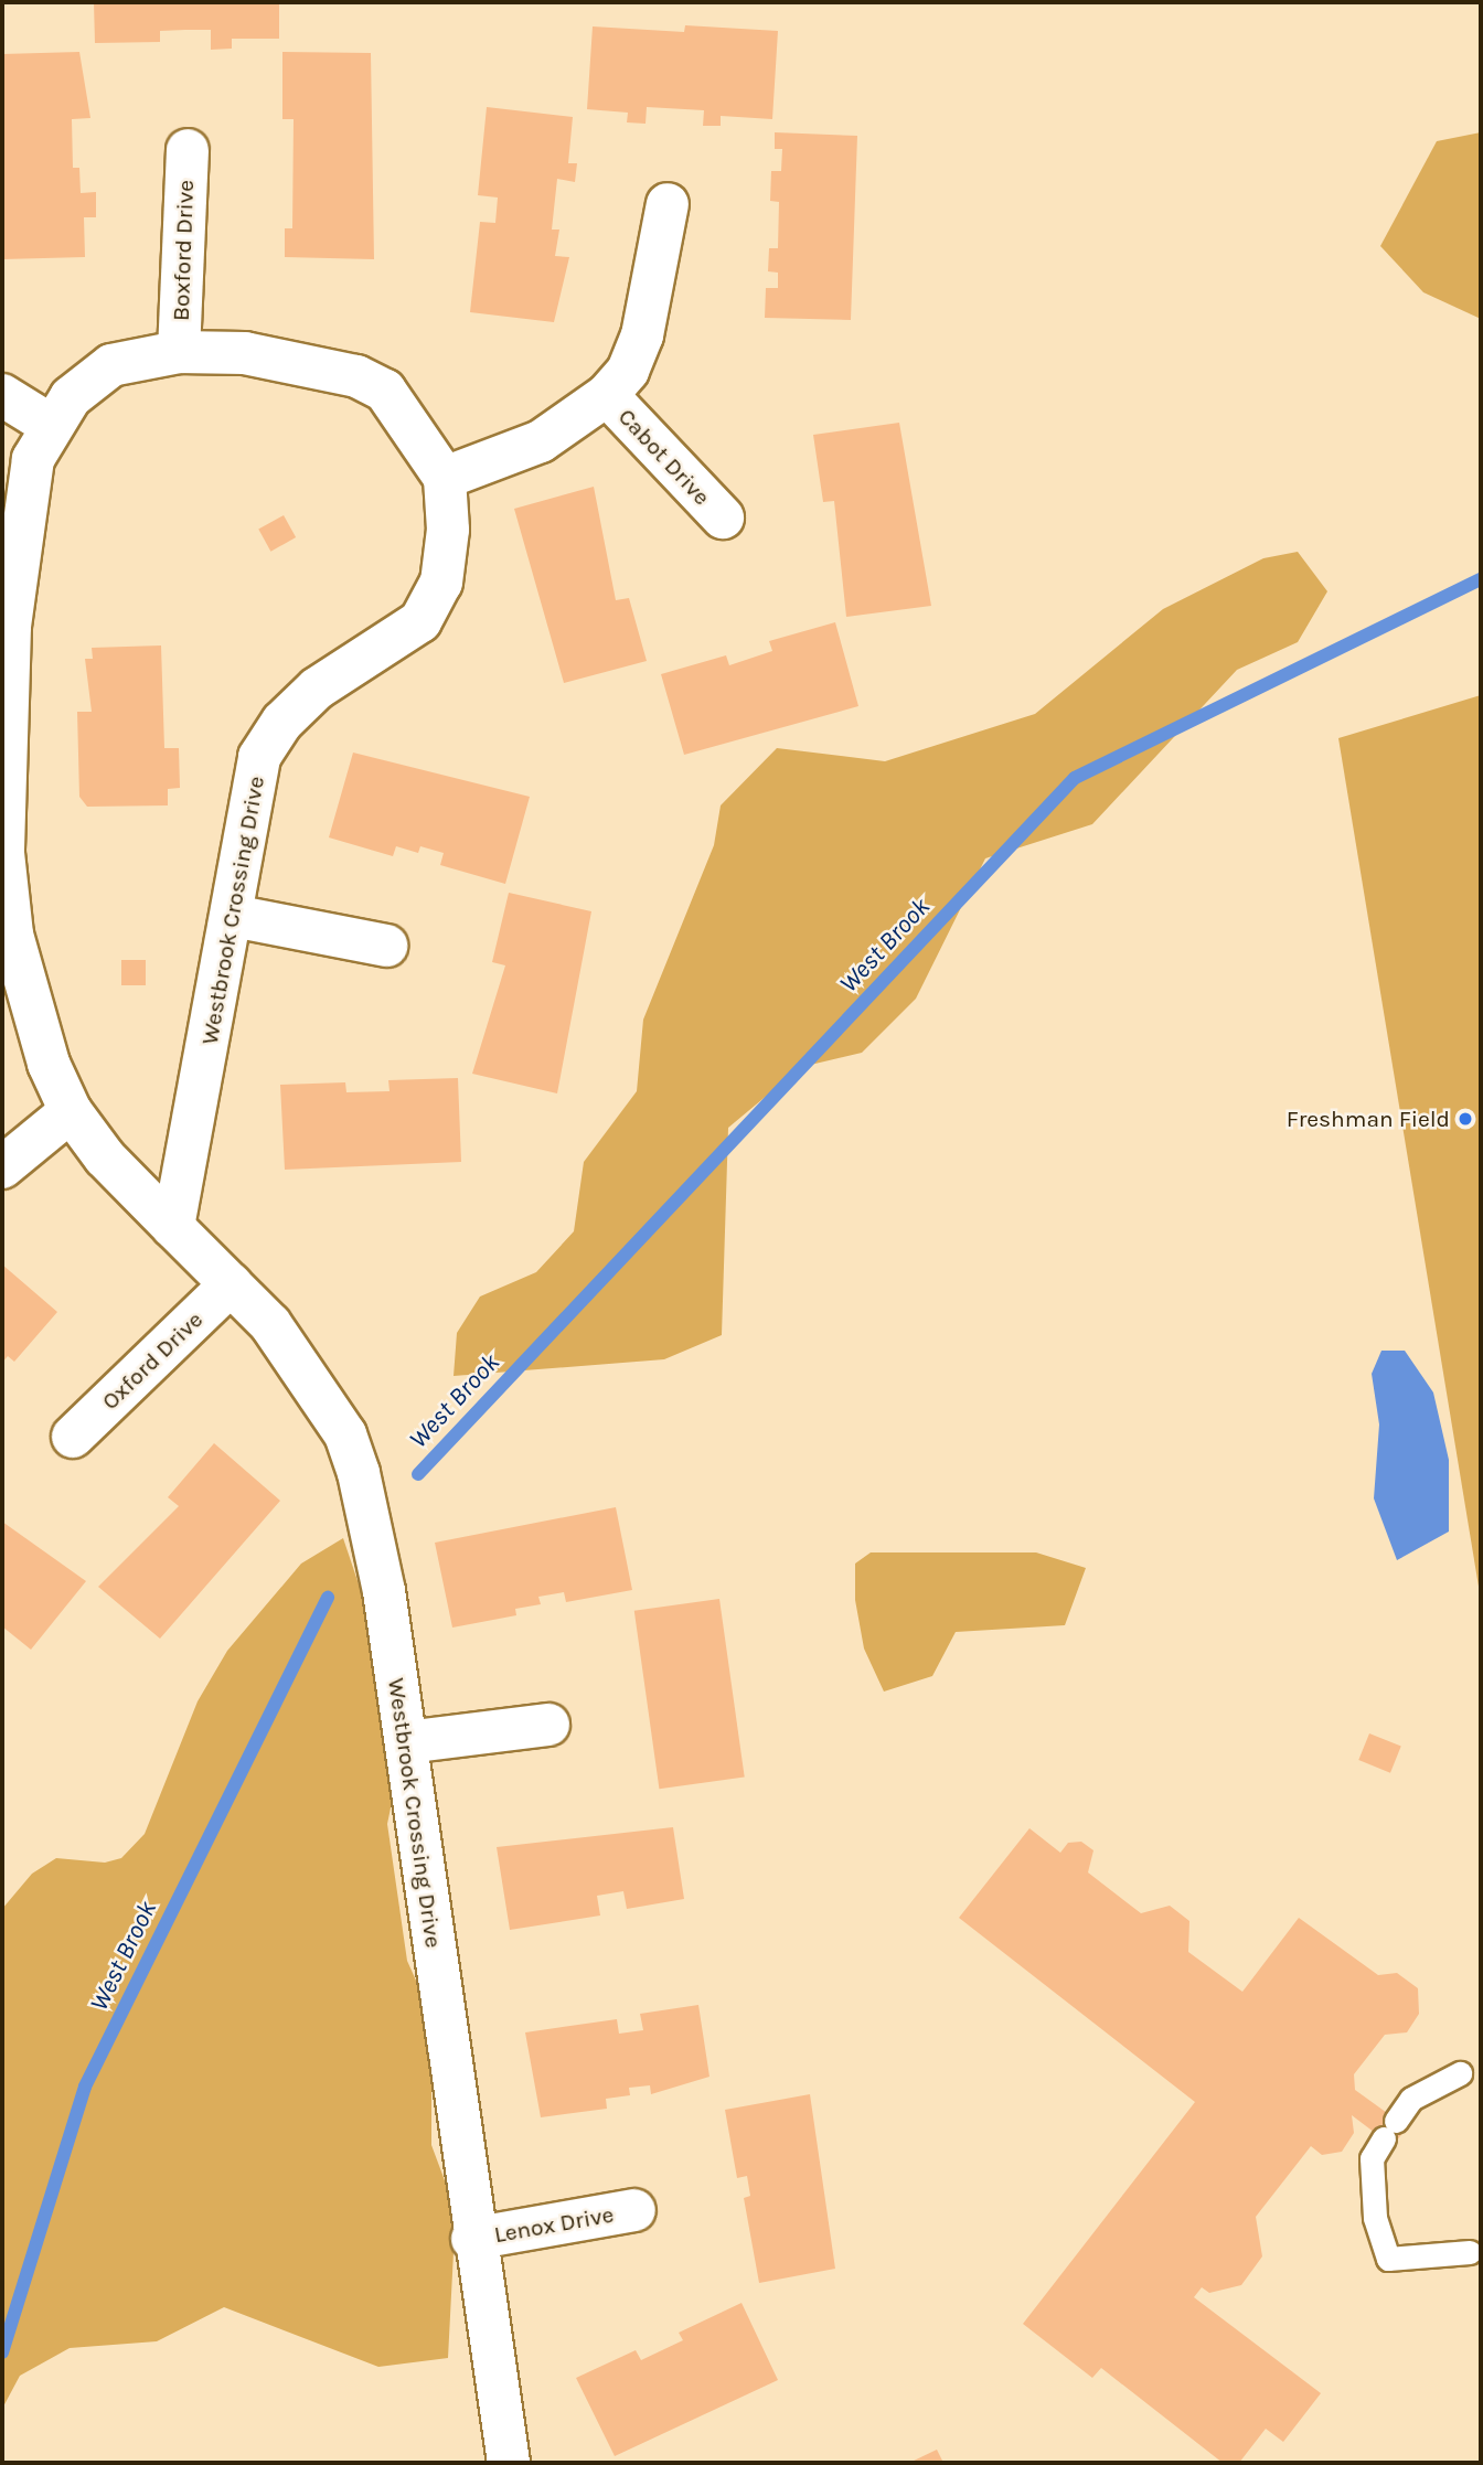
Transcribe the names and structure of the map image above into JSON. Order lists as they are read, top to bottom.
{
  "streets": {
    "street": [
      "Boxford Drive",
      "Cabot Drive",
      "Westbrook Crossing Drive",
      "Oxford Drive",
      "Lenox Drive"
    ]
  },
  "crossings": [
    ["Boxford Drive", "Westbrook Crossing Drive"],
    ["Cabot Drive", "Westbrook Crossing Drive"],
    ["Westbrook Crossing Drive", "Oxford Drive"],
    ["Westbrook Crossing Drive", "Lenox Drive"]
  ],
  "water": ["West Brook"],
  "places": ["Freshman Field"]
}
